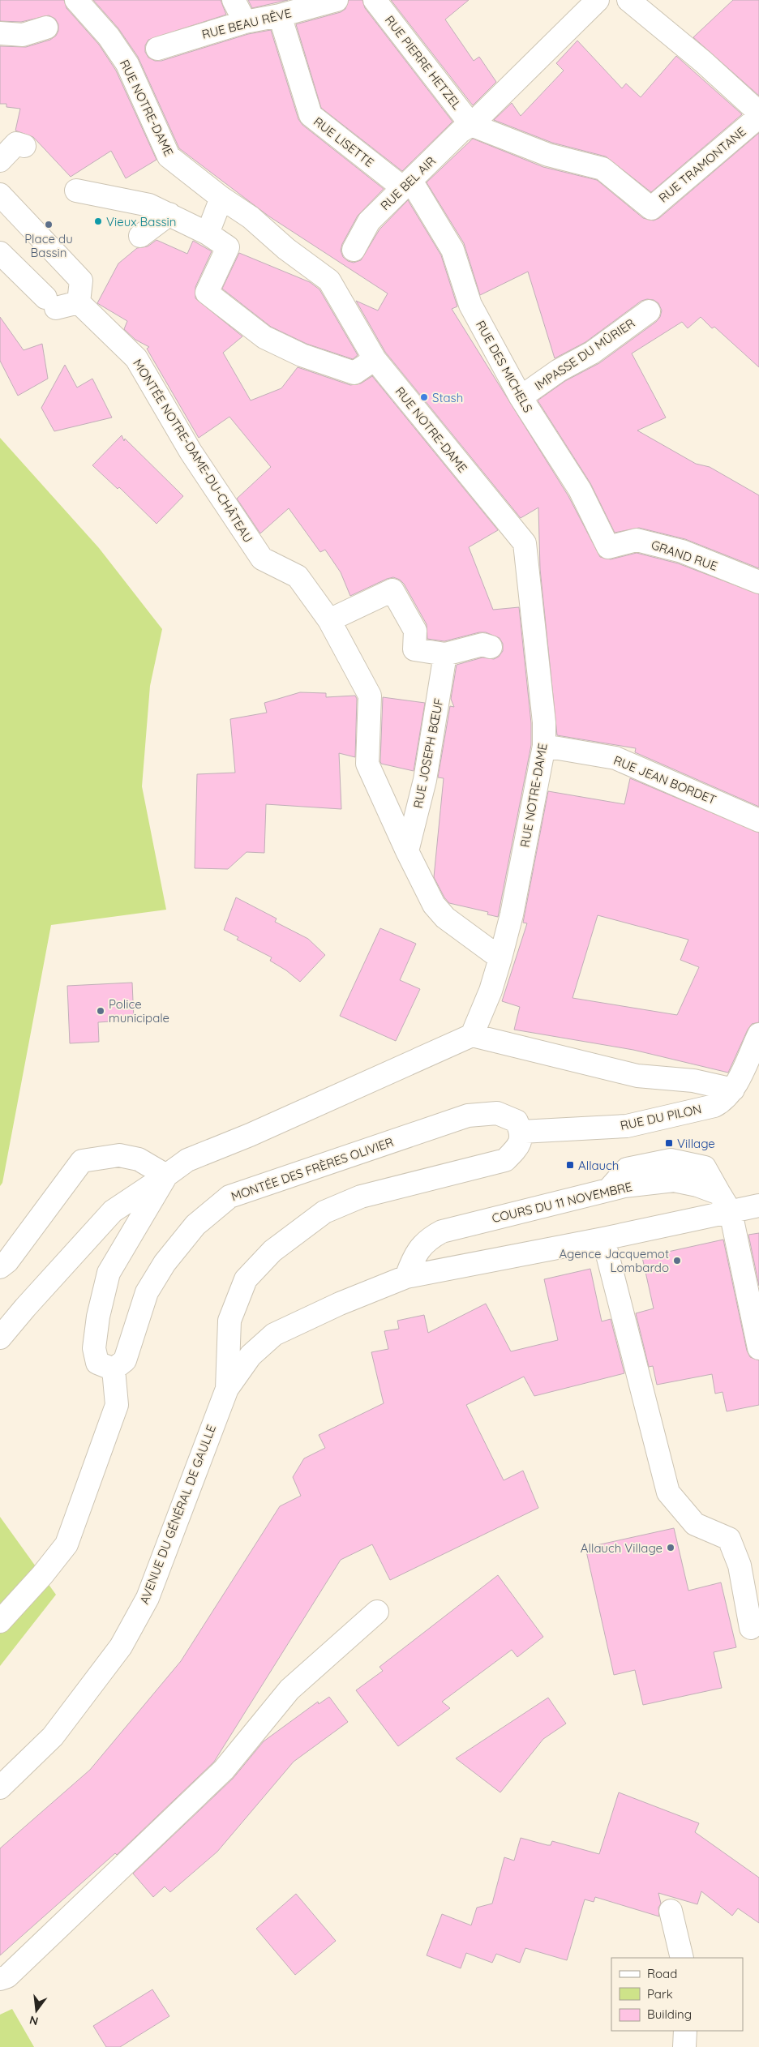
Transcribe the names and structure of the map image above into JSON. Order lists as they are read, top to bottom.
{
  "streets": {
    "street": [
      "RUE BEAU RÊVE",
      "RUE PIERRE HETZEL",
      "RUE NOTRE-DAME",
      "RUE LISETTE",
      "RUE TRAMONTANE",
      "RUE BEL AIR",
      "IMPASSE DU MÛRIER",
      "RUE DES MICHELS",
      "MONTÉE NOTRE-DAME-DU-CHÂTEAU",
      "GRAND RUE",
      "RUE JOSEPH BŒUF",
      "RUE JEAN BORDET",
      "RUE DU PILON",
      "MONTÉE DES FRÈRES OLIVIER",
      "COURS DU 11 NOVEMBRE",
      "AVENUE DU GÉNÉRAL DE GAULLE"
    ]
  },
  "crossings": [
    ["RUE BEAU RÊVE", "RUE LISETTE"],
    ["RUE PIERRE HETZEL", "RUE TRAMONTANE"],
    ["RUE PIERRE HETZEL", "RUE BEL AIR"],
    ["RUE NOTRE-DAME", "MONTÉE NOTRE-DAME-DU-CHÂTEAU"],
    ["RUE NOTRE-DAME", "RUE JEAN BORDET"],
    ["RUE LISETTE", "RUE BEL AIR"],
    ["RUE LISETTE", "RUE DES MICHELS"],
    ["RUE TRAMONTANE", "RUE BEL AIR"],
    ["RUE BEL AIR", "RUE DES MICHELS"],
    ["IMPASSE DU MÛRIER", "RUE DES MICHELS"],
    ["RUE DES MICHELS", "GRAND RUE"],
    ["MONTÉE NOTRE-DAME-DU-CHÂTEAU", "RUE JOSEPH BŒUF"],
    ["RUE DU PILON", "MONTÉE DES FRÈRES OLIVIER"]
  ],
  "places": {
    "other": [
      "Vieux Bassin",
      "Place du Bassin",
      "Stash",
      "Police municipale",
      "Agence Jacquemot Lombardo",
      "Allauch Village"
    ],
    "transit": ["Village", "Allauch"]
  },
  "legend": ["Road", "Park", "Building"],
  "north": "bottom"
}
